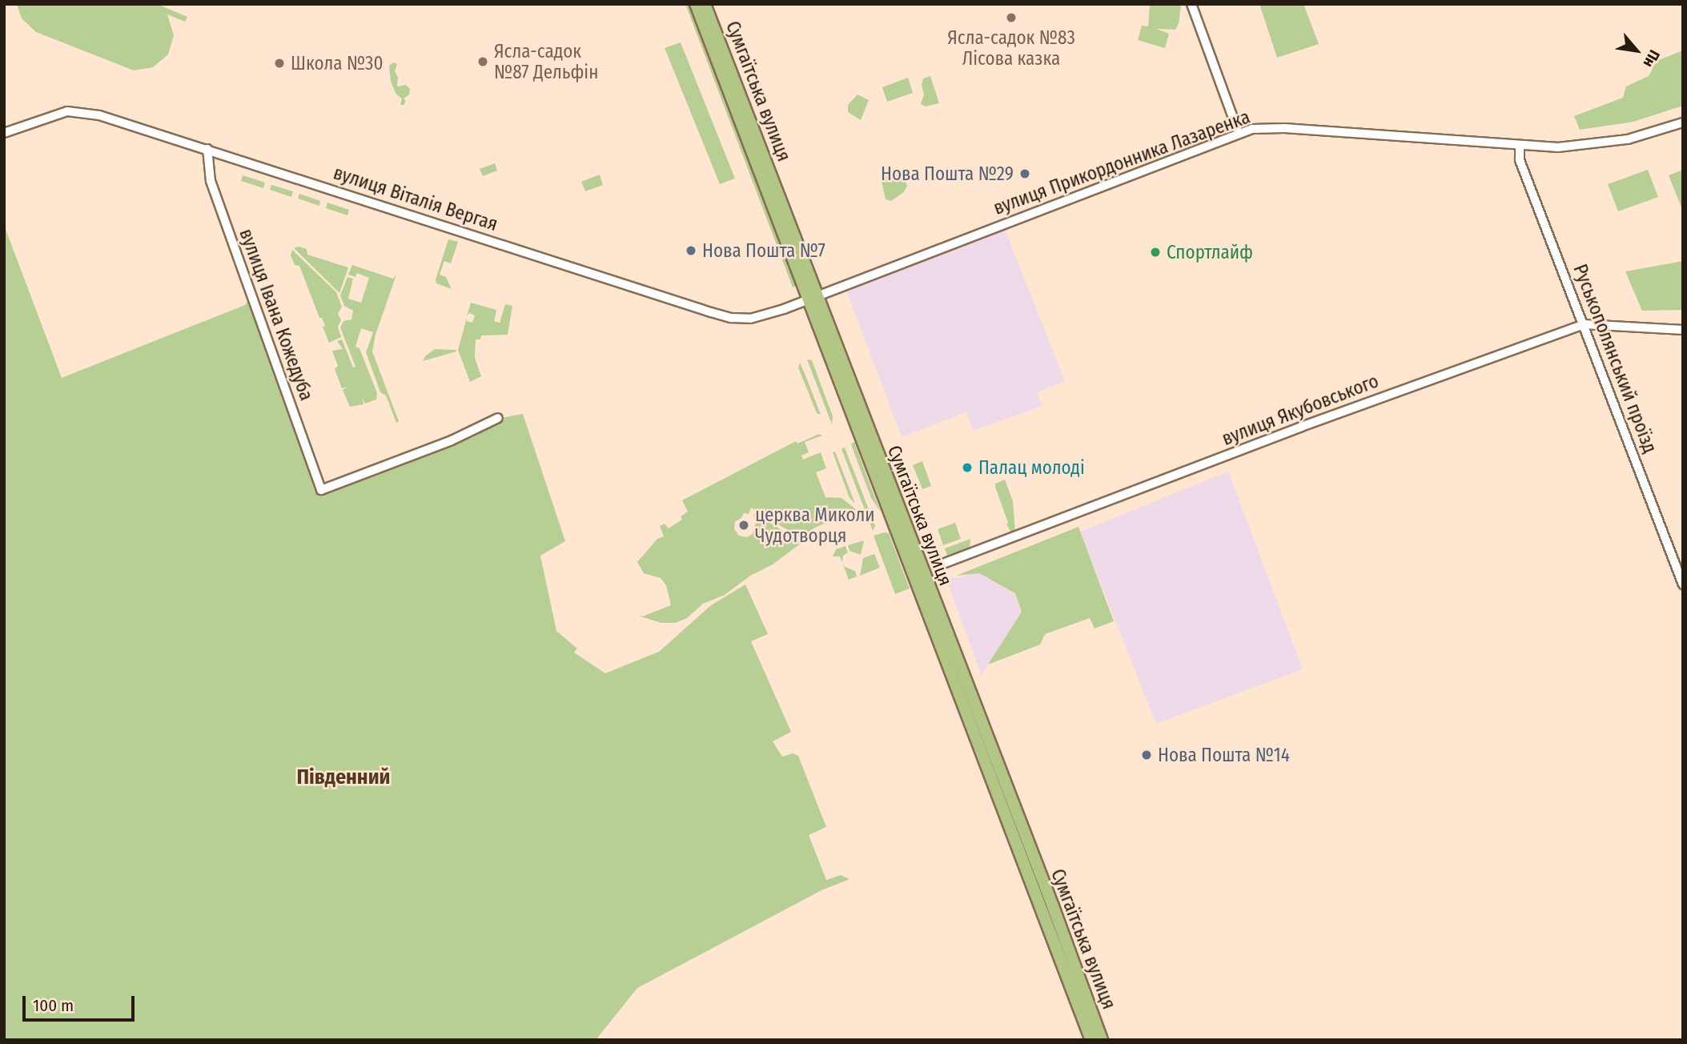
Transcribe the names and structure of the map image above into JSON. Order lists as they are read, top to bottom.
{
  "streets": {
    "main road": ["Сумгаїтська вулиця"],
    "street": [
      "вулиця Прикордонника Лазаренка",
      "вулиця Віталія Вергая",
      "вулиця Івана Кожедуба",
      "Руськополянський проїзд",
      "вулиця Якубовського"
    ]
  },
  "crossings": [
    ["Сумгаїтська вулиця", "вулиця Прикордонника Лазаренка"],
    ["Сумгаїтська вулиця", "вулиця Віталія Вергая"],
    ["вулиця Прикордонника Лазаренка", "вулиця Віталія Вергая"],
    ["вулиця Прикордонника Лазаренка", "Руськополянський проїзд"],
    ["вулиця Віталія Вергая", "вулиця Івана Кожедуба"],
    ["Руськополянський проїзд", "вулиця Якубовського"]
  ],
  "districts": ["Південний"],
  "places": [
    "Ясла-садок №83 Лісова казка",
    "Ясла-садок №87 Дельфін",
    "Школа №30",
    "Нова Пошта №29",
    "Нова Пошта №7",
    "Спортлайф",
    "Палац молоді",
    "церква Миколи Чудотворця",
    "Нова Пошта №14"
  ],
  "scale_bar": "100 m",
  "north": "bottom right"
}
